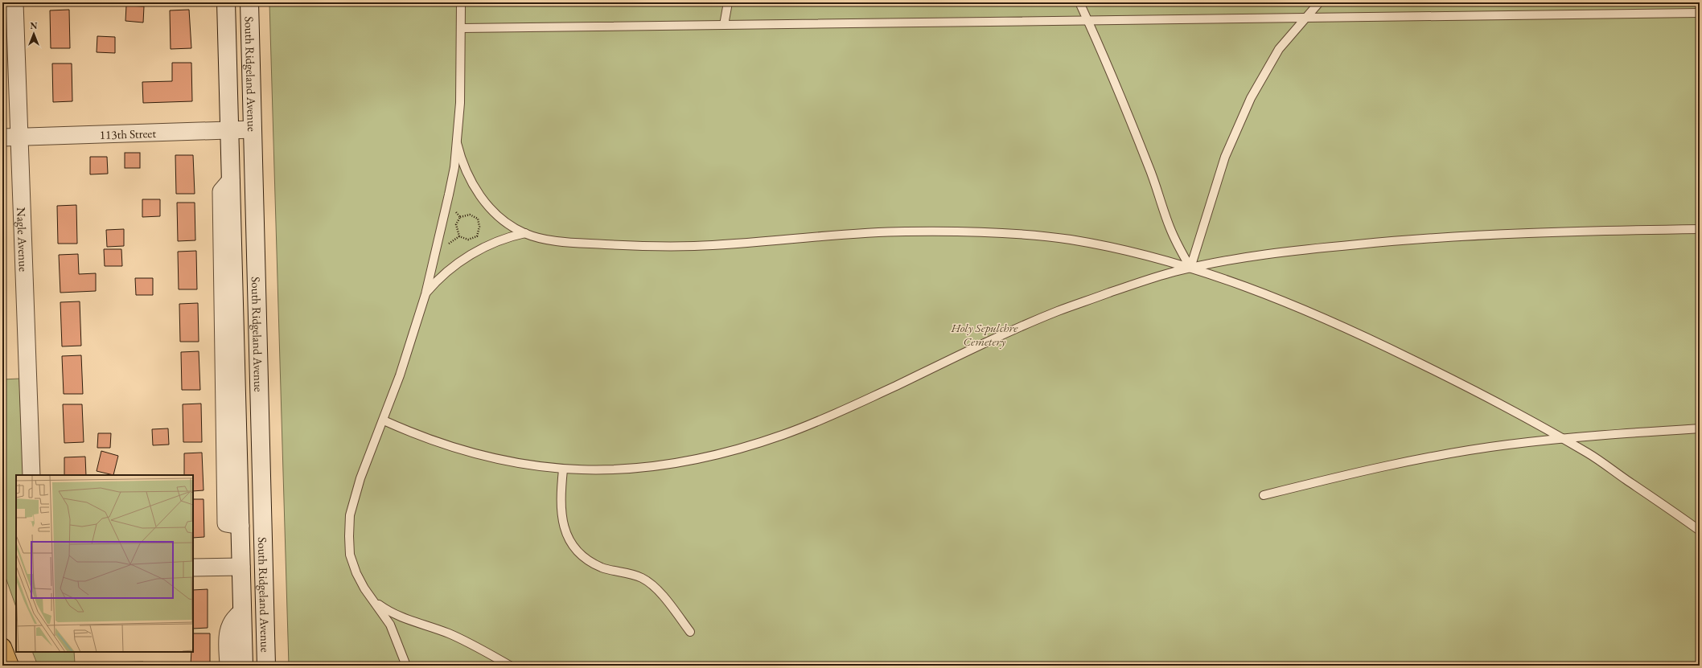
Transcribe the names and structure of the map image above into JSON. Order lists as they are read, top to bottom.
{
  "streets": {
    "main road": ["South Ridgeland Avenue"],
    "street": ["113th Street", "Nagle Avenue"]
  },
  "crossings": [
    ["South Ridgeland Avenue", "113th Street"],
    ["113th Street", "Nagle Avenue"]
  ],
  "parks": ["Holy Sepulchre Cemetery"],
  "north": "top"
}
